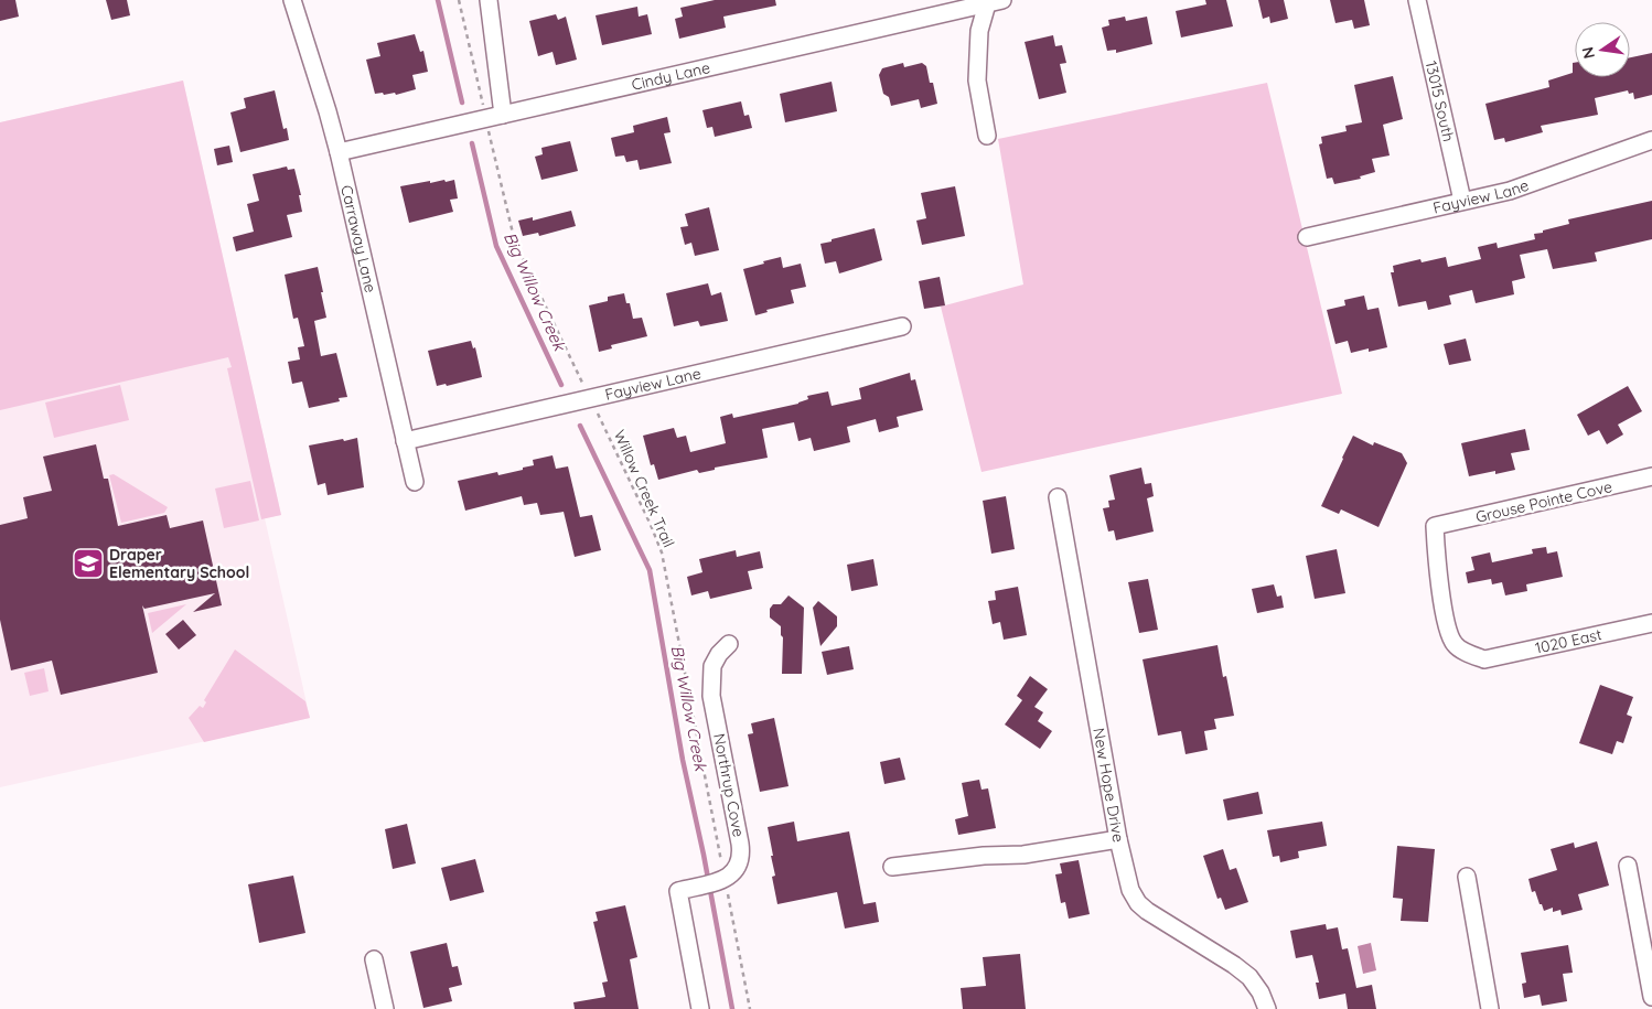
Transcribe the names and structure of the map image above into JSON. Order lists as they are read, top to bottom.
{
  "streets": {
    "street": [
      "Cindy Lane",
      "13015 South",
      "Fayview Lane",
      "Carraway Lane",
      "Grouse Pointe Cove",
      "1020 East",
      "Northrup Cove",
      "New Hope Drive"
    ],
    "path": ["Willow Creek Trail"]
  },
  "crossings": [
    ["Cindy Lane", "Carraway Lane"],
    ["13015 South", "Fayview Lane"],
    ["Fayview Lane", "Carraway Lane"],
    ["Grouse Pointe Cove", "1020 East"]
  ],
  "water": ["Big Willow Creek"],
  "places": {
    "school or university": ["Draper Elementary School"]
  },
  "north": "left"
}
